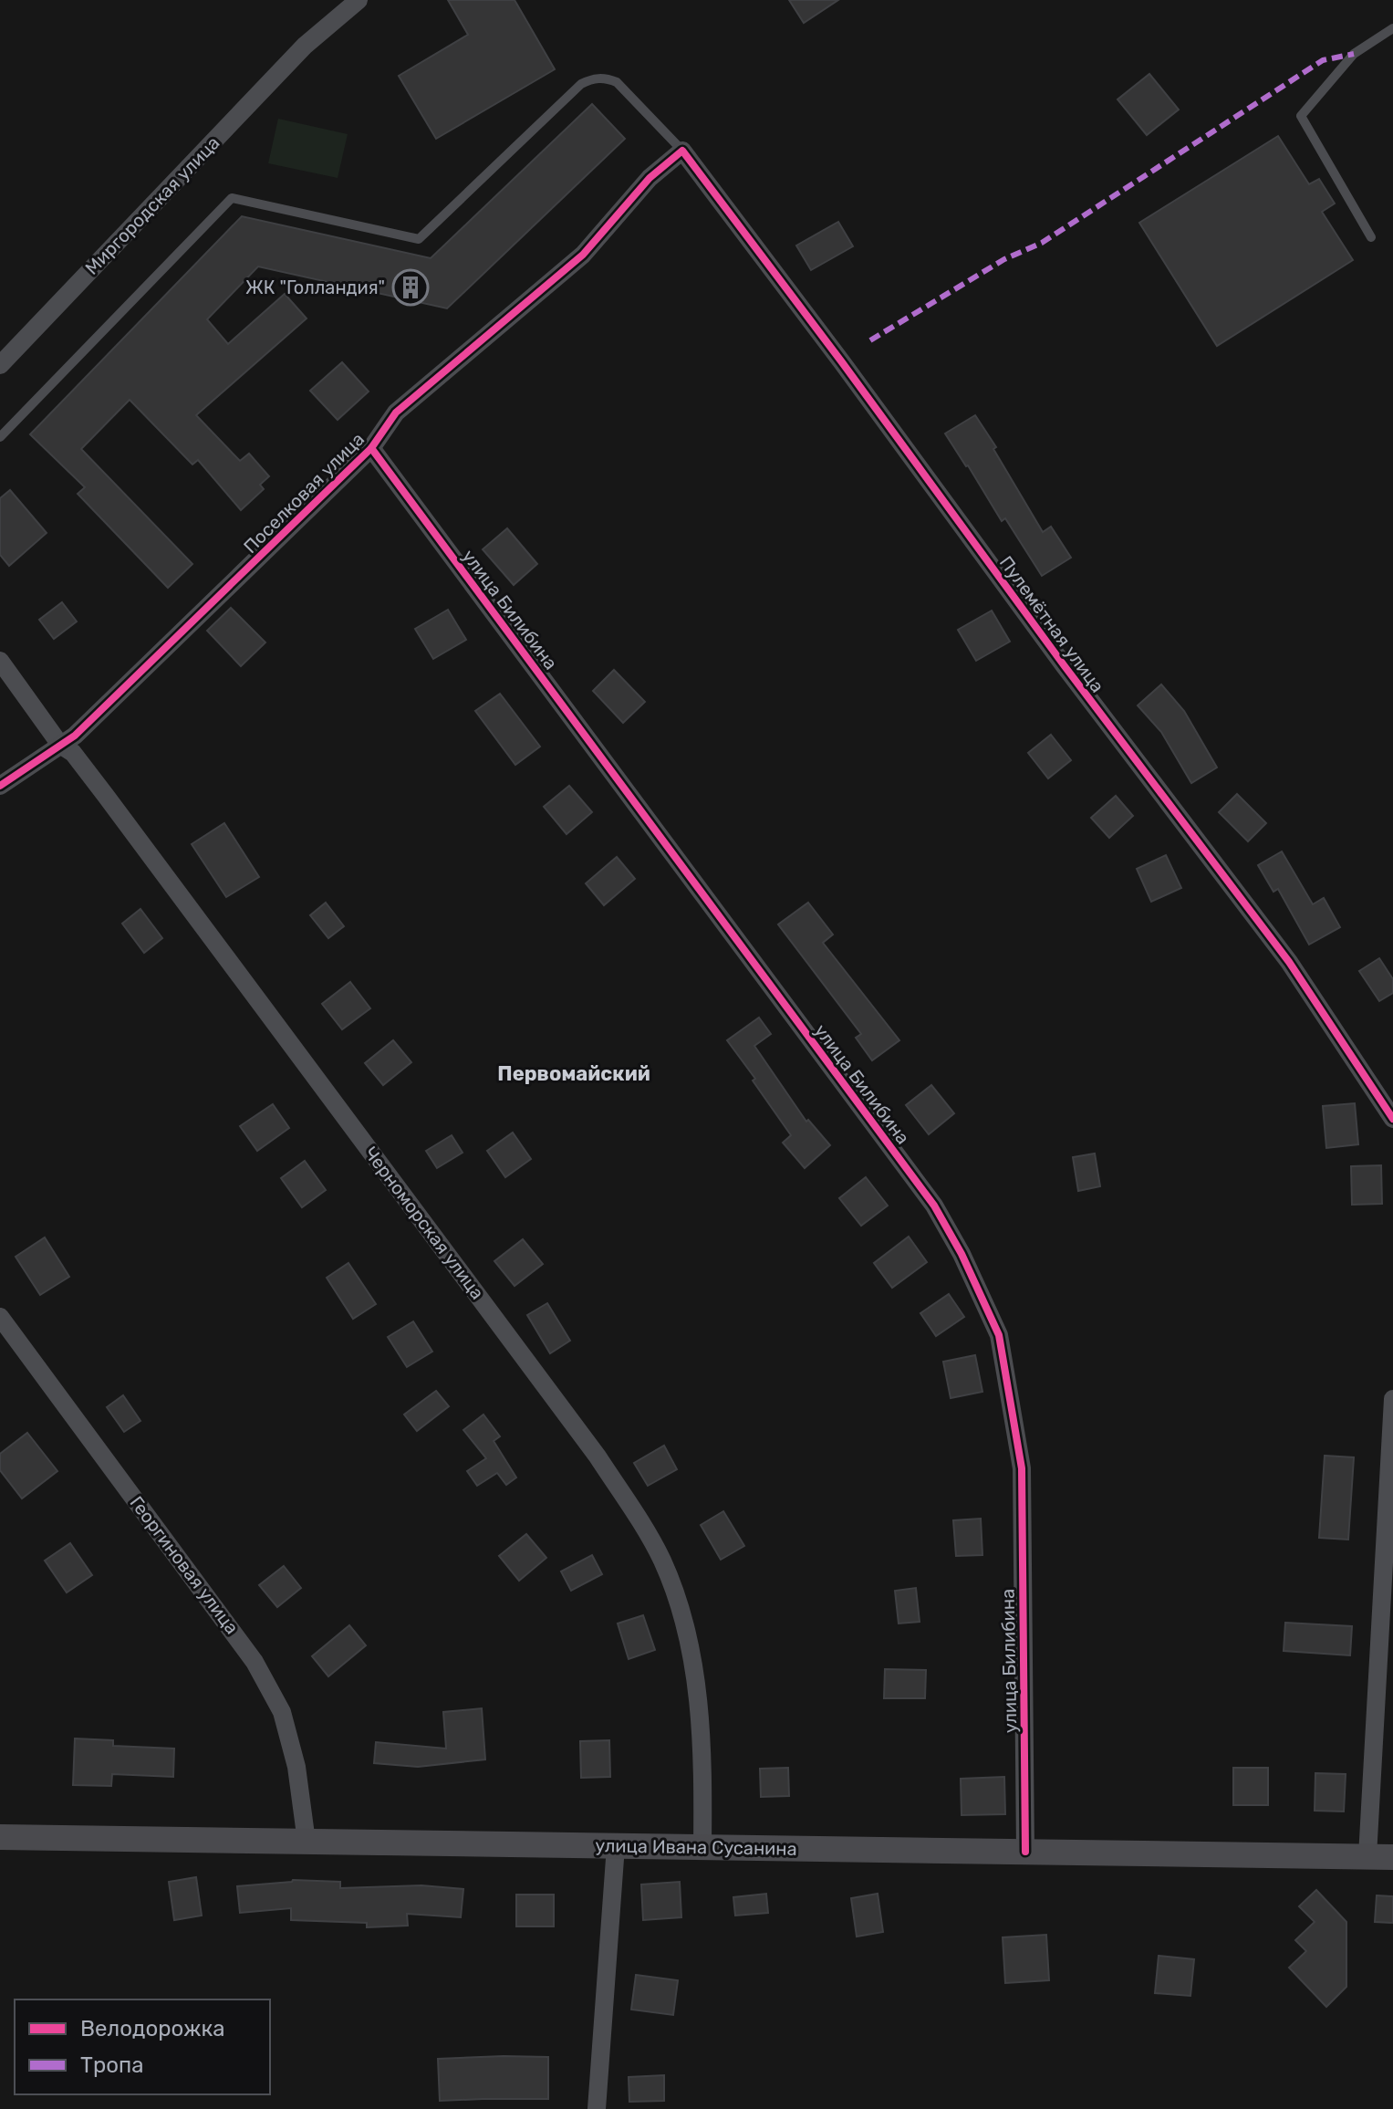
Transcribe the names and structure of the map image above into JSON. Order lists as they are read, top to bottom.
{
  "streets": {
    "street": [
      "Миргородская улица",
      "Поселковая улица",
      "улица Билибина",
      "Пулемётная улица",
      "Черноморская улица",
      "Георгиновая улица",
      "улица Ивана Сусанина"
    ]
  },
  "crossings": [
    ["Поселковая улица", "улица Билибина"],
    ["Поселковая улица", "Пулемётная улица"],
    ["Поселковая улица", "Черноморская улица"],
    ["улица Билибина", "улица Ивана Сусанина"],
    ["Черноморская улица", "улица Ивана Сусанина"],
    ["Георгиновая улица", "улица Ивана Сусанина"]
  ],
  "districts": ["Первомайский"],
  "places": {
    "building": ["ЖК \"Голландия\""]
  },
  "legend": ["Велодорожка", "Тропа"]
}
